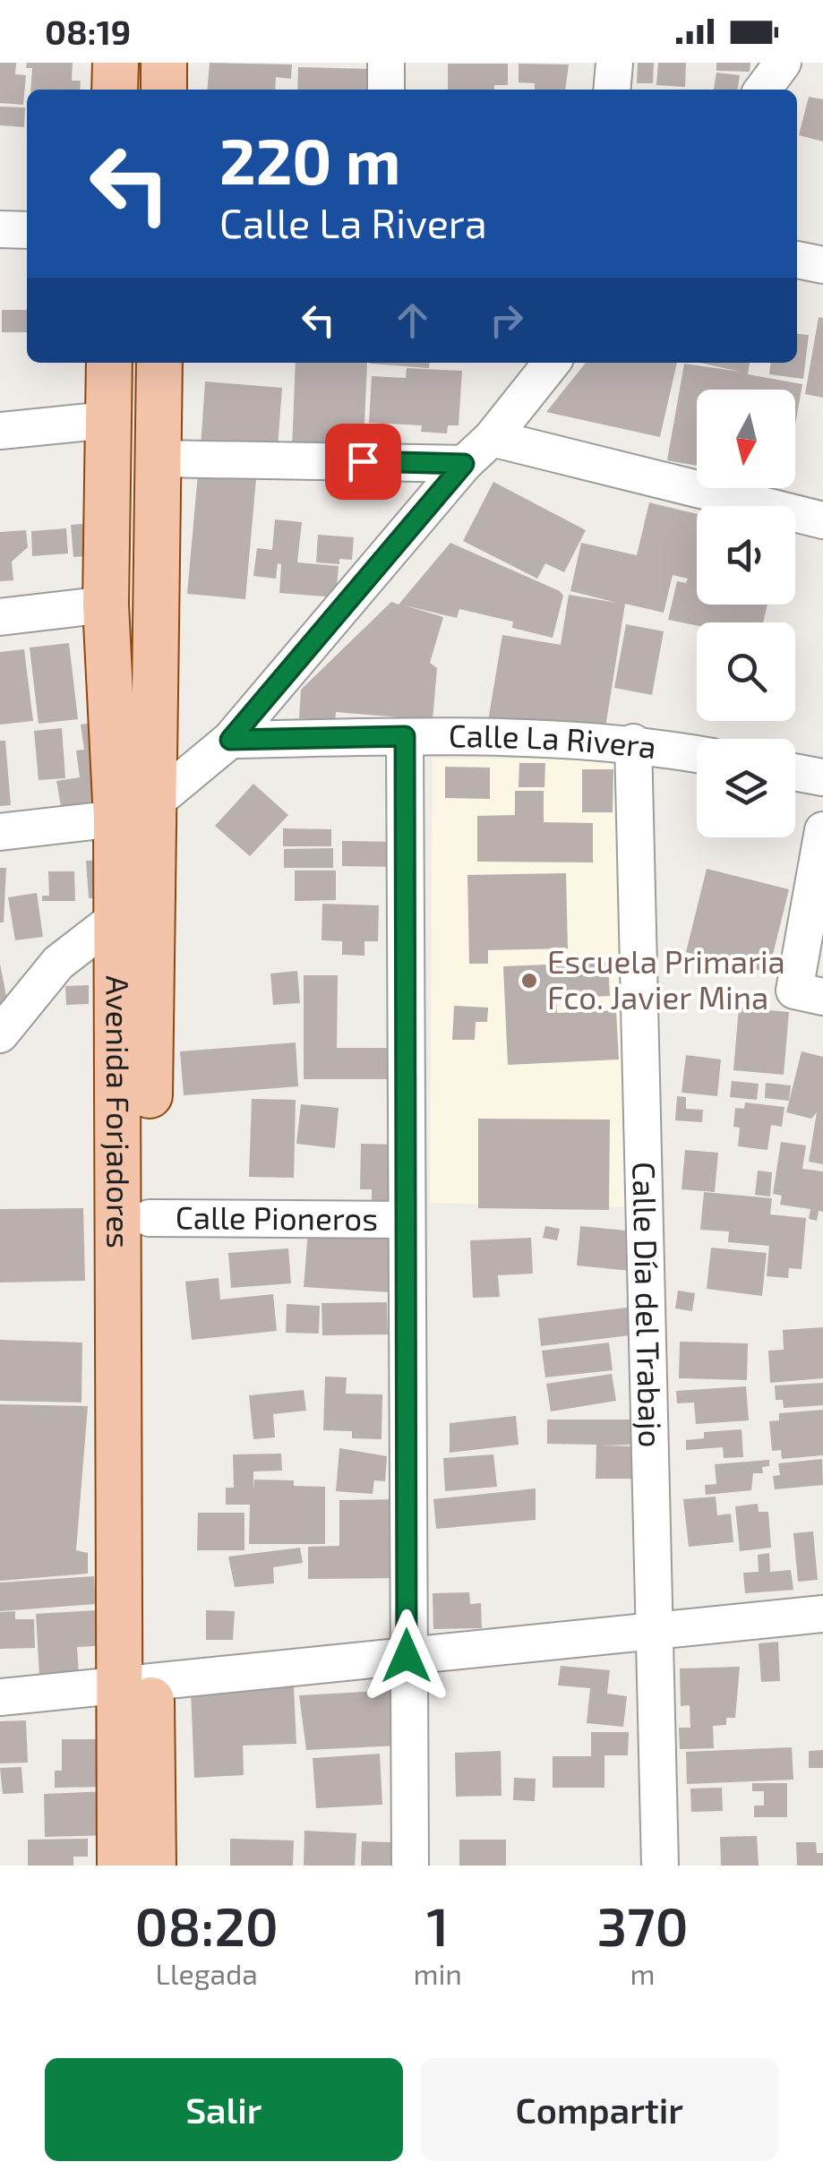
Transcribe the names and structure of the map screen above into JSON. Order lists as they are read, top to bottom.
{
  "streets": {
    "main road": ["Avenida Forjadores"],
    "street": ["Calle La Rivera", "Calle Pioneros", "Calle Día del Trabajo"]
  },
  "crossings": [
    ["Calle La Rivera", "Calle Día del Trabajo"],
    ["Avenida Forjadores", "Calle Pioneros"]
  ],
  "places": ["Escuela Primaria Fco. Javier Mina"],
  "north": "bottom",
  "page": {
    "status": "08:19",
    "turn": ["220 m", "Calle La Rivera"],
    "eta": [
      "08:20",
      "Llegada",
      "1",
      "min",
      "370",
      "m"
    ],
    "buttons": ["Salir", "Compartir"]
  }
}
